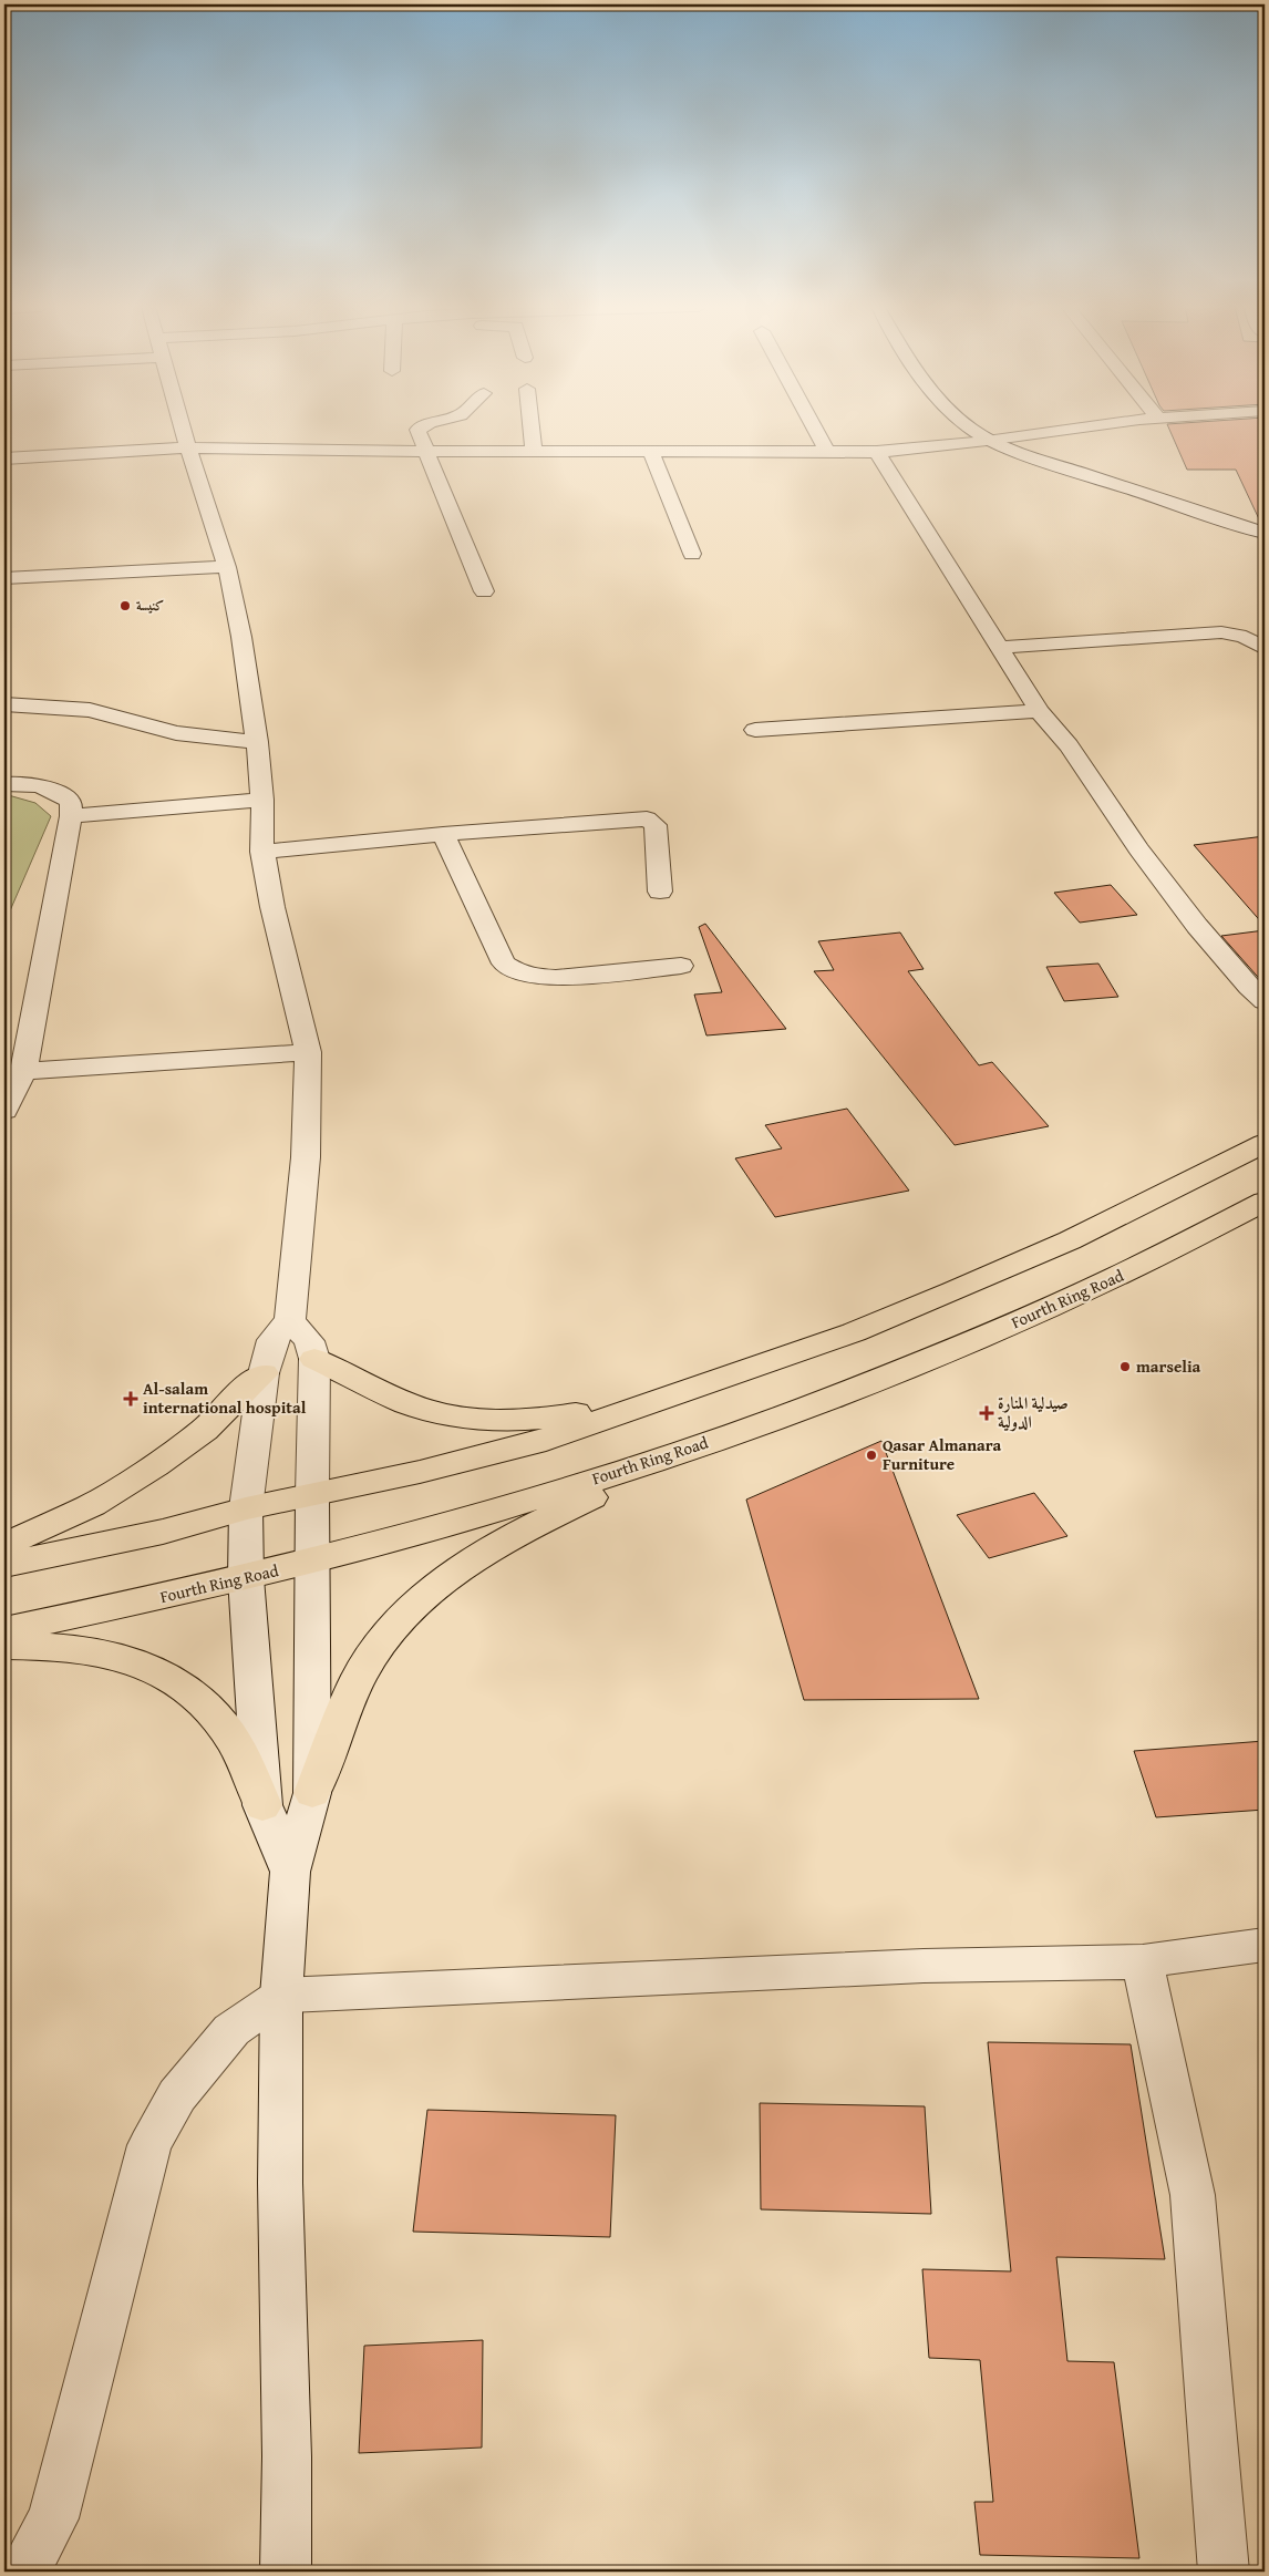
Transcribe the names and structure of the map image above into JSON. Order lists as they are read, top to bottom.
{
  "streets": {
    "main road": ["Fourth Ring Road"]
  },
  "places": {
    "other": ["كنيسة", "marselia", "Qasar Almanara Furniture"],
    "health": ["Al-salam international hospital", "صيدلية المنارة الدولية"]
  }
}
